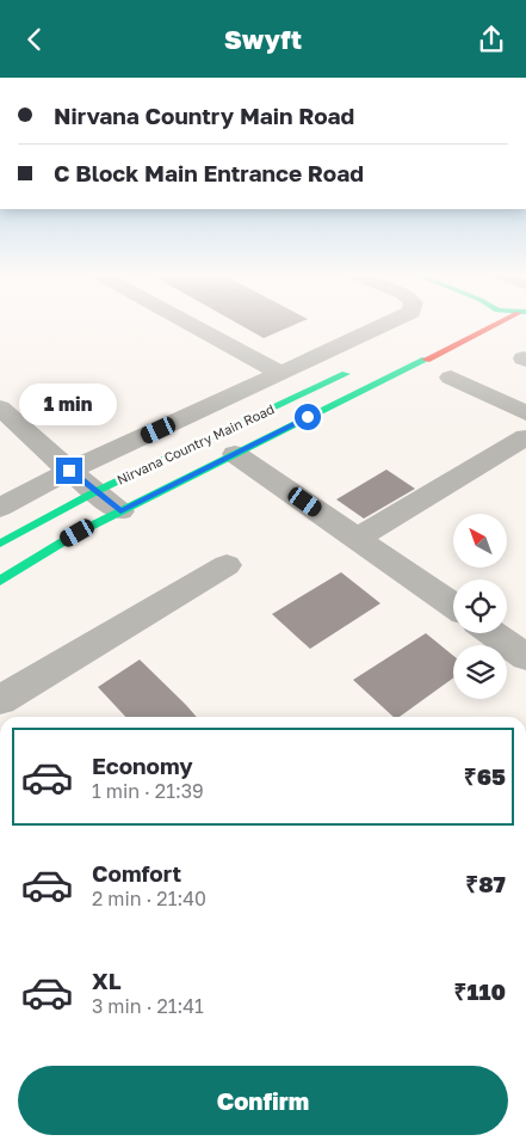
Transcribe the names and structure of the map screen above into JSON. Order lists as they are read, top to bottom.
{
  "streets": {
    "street": ["Nirvana Country Main Road"]
  },
  "north": "top left",
  "page": {
    "header": "Swyft",
    "banner": ["Nirvana Country Main Road", "C Block Main Entrance Road"],
    "bubble": "1 min",
    "list": [
      {
        "name": "Economy",
        "note": "1 min · 21:39",
        "value": "₹65"
      },
      {
        "name": "Comfort",
        "note": "2 min · 21:40",
        "value": "₹87"
      },
      {
        "name": "XL",
        "note": "3 min · 21:41",
        "value": "₹110"
      }
    ],
    "buttons": "Confirm"
  }
}
